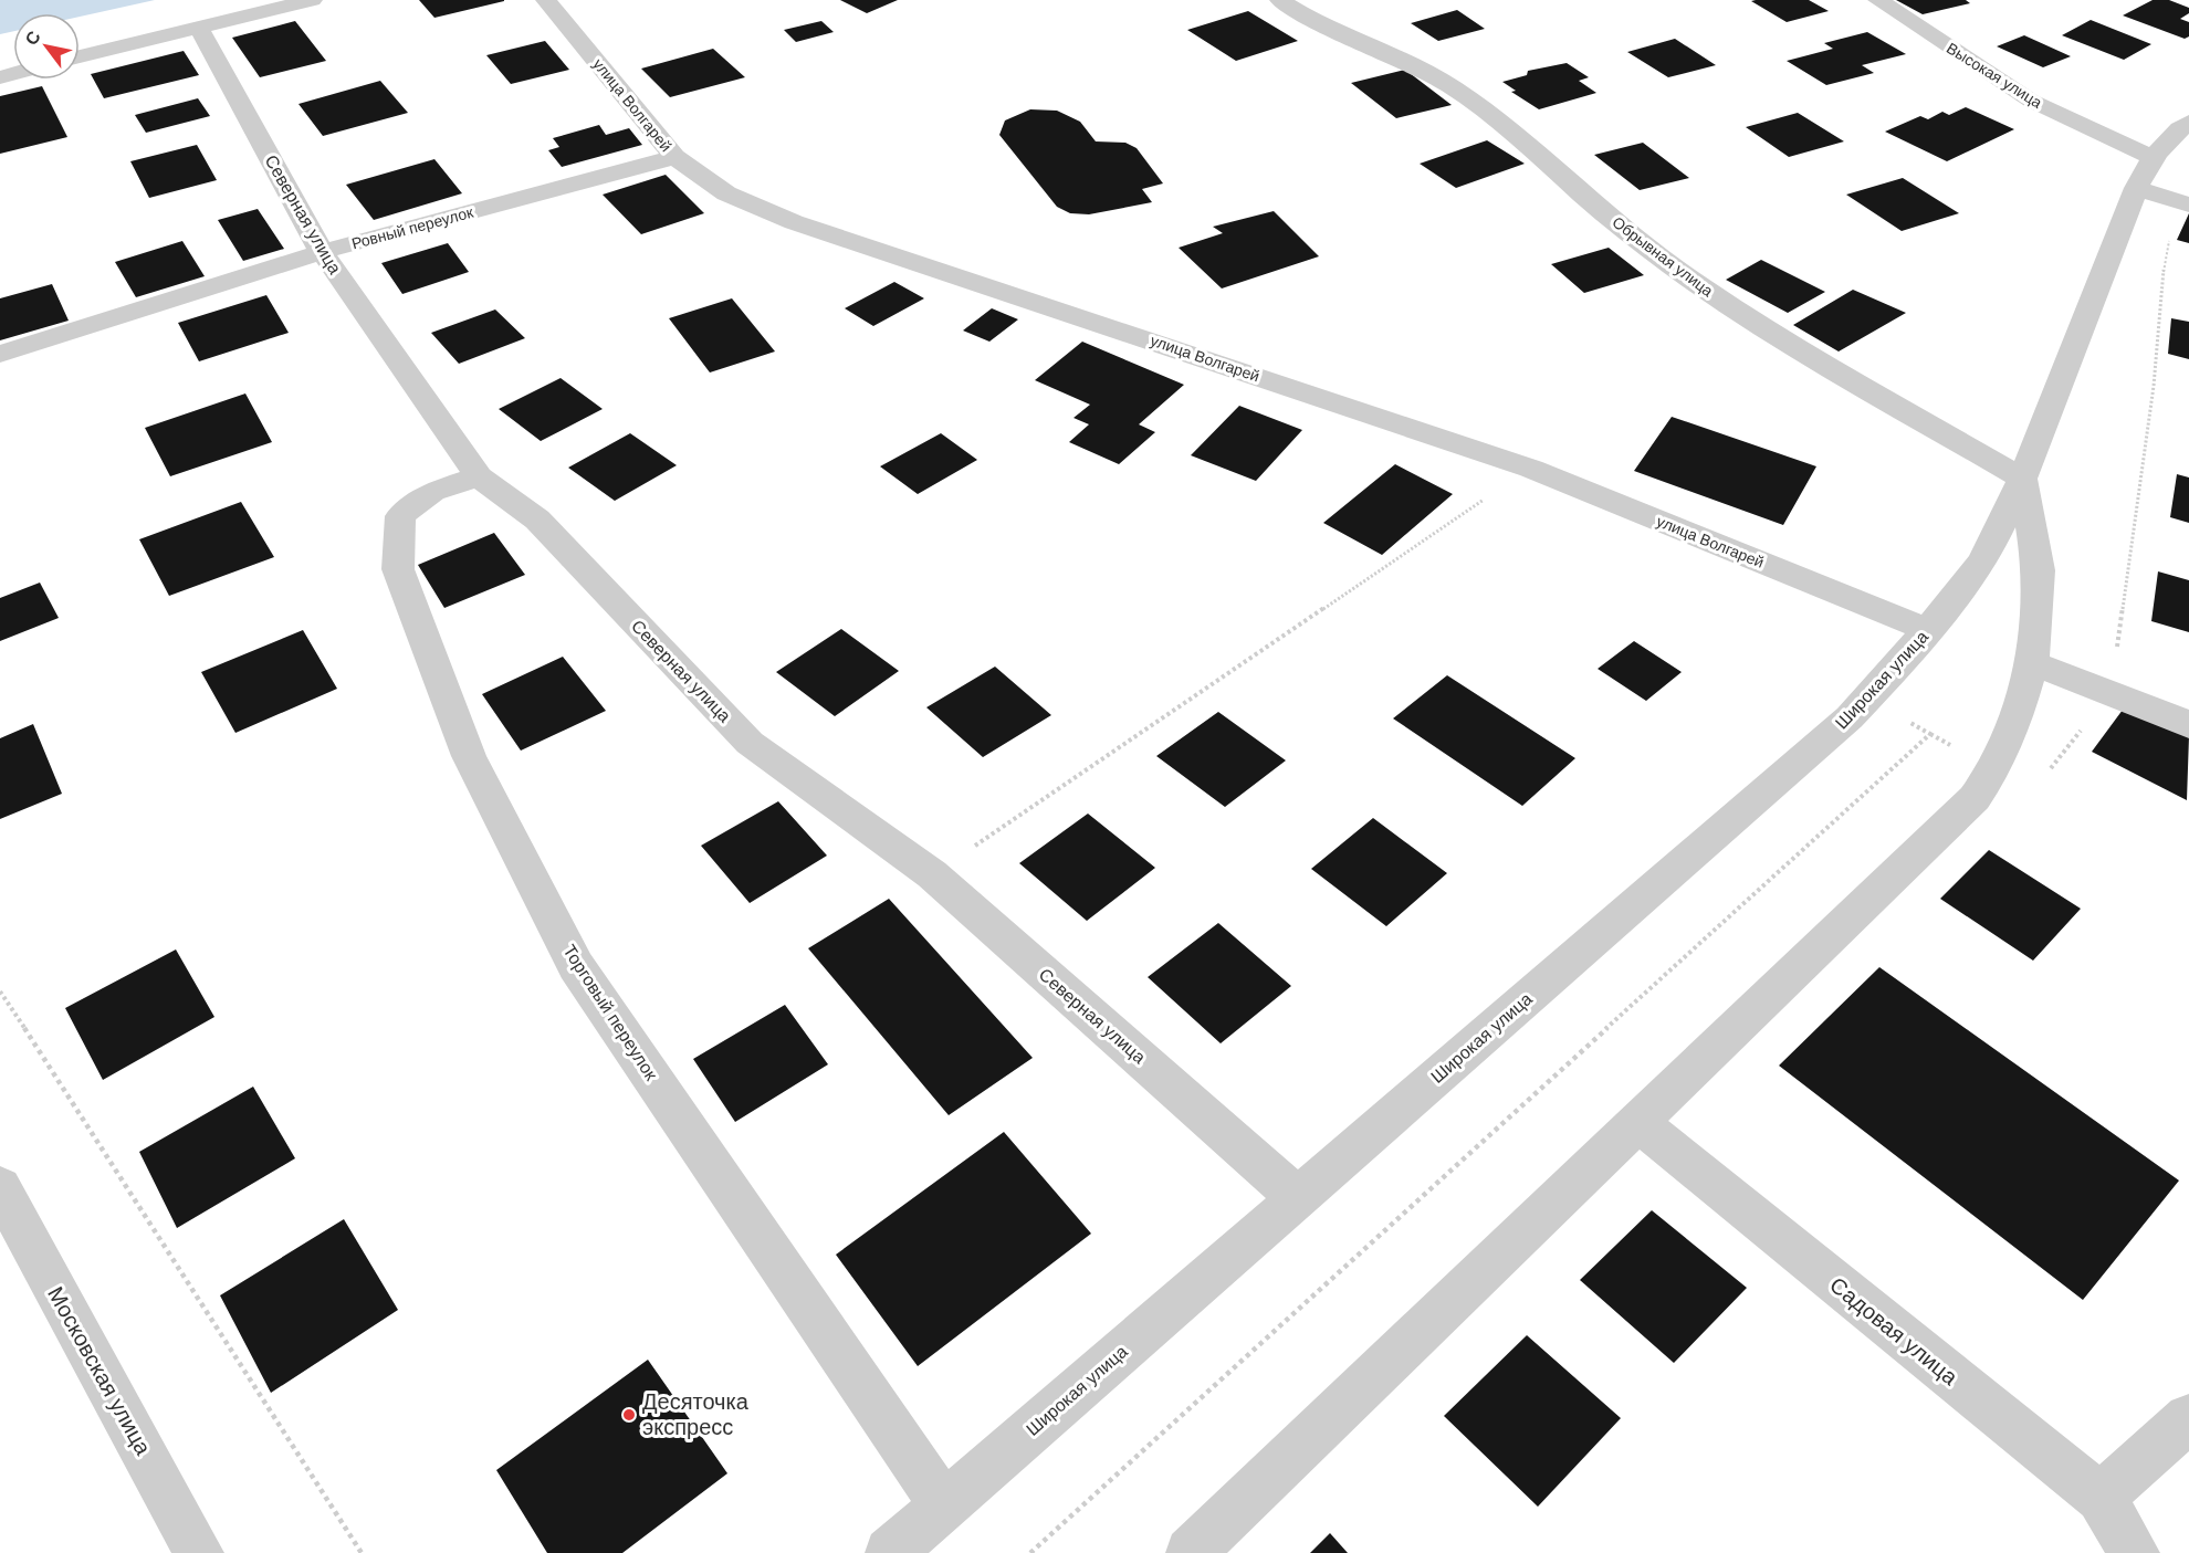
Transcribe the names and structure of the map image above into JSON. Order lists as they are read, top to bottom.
{
  "streets": {
    "street": [
      "Высокая улица",
      "улица Волгарей",
      "Северная улица",
      "Ровный переулок",
      "Обрывная улица",
      "Широкая улица",
      "Торговый переулок",
      "Садовая улица",
      "Московская улица"
    ]
  },
  "crossings": [
    ["Высокая улица", "Широкая улица"],
    ["улица Волгарей", "Ровный переулок"],
    ["улица Волгарей", "Широкая улица"],
    ["Северная улица", "Ровный переулок"],
    ["Северная улица", "Широкая улица"],
    ["Северная улица", "Торговый переулок"],
    ["Обрывная улица", "Широкая улица"],
    ["Широкая улица", "Торговый переулок"]
  ],
  "places": ["Десяточка экспресс"],
  "north": "top left"
}
